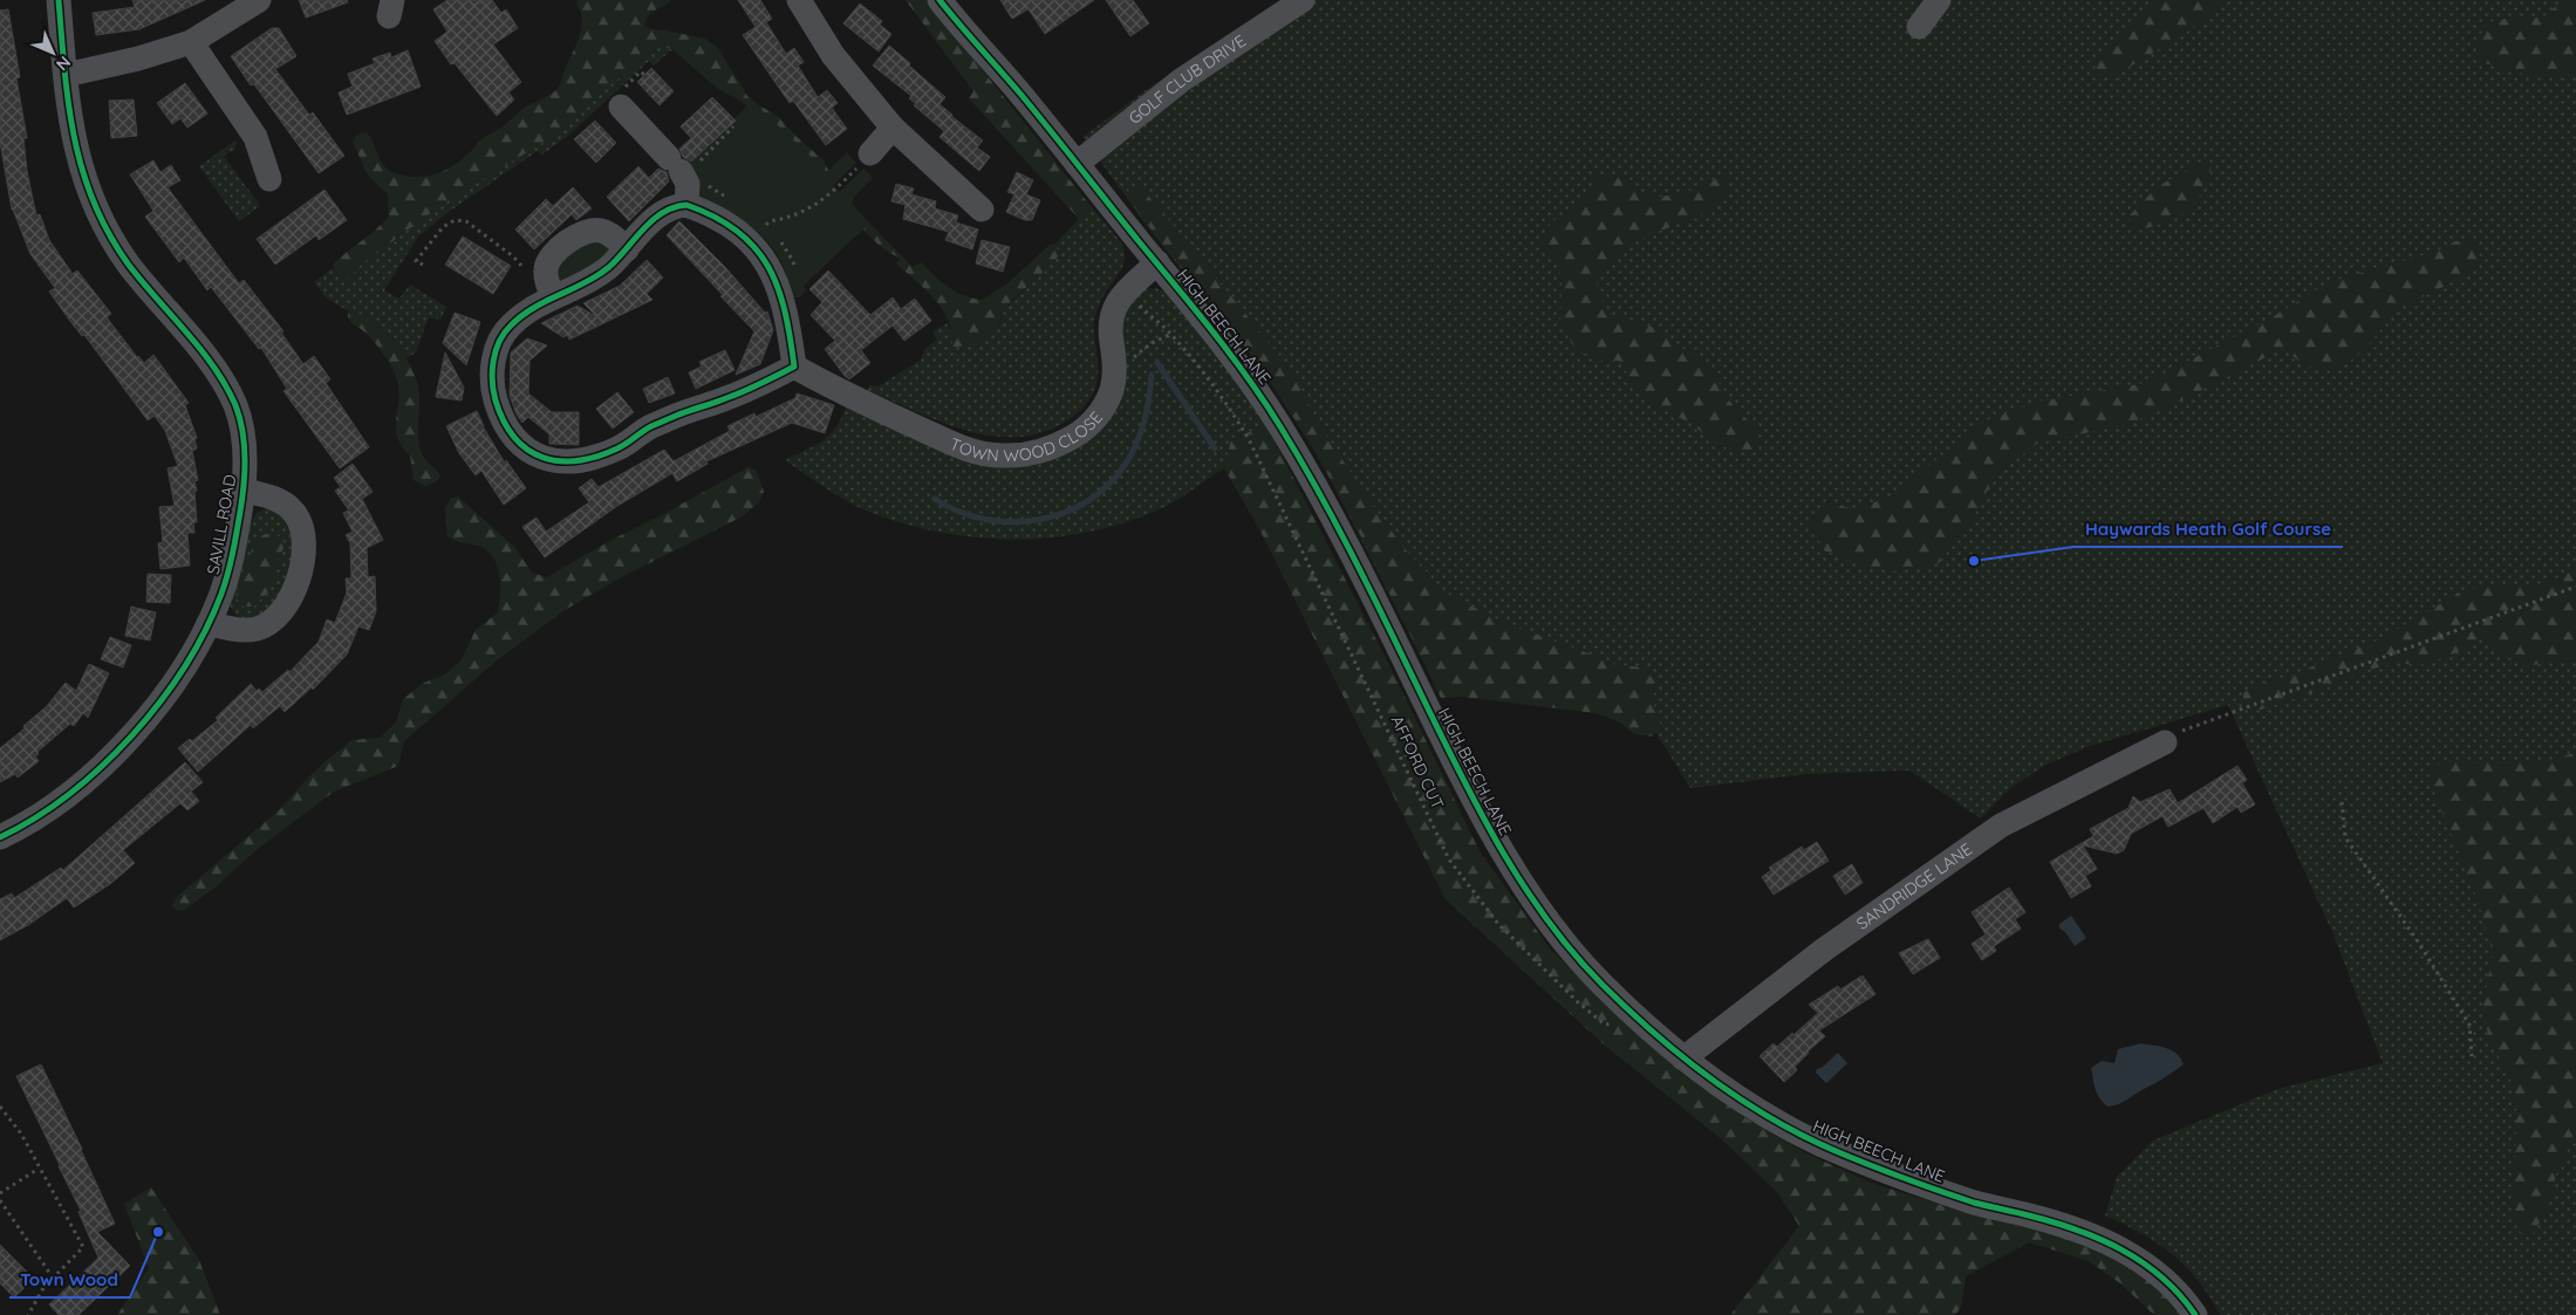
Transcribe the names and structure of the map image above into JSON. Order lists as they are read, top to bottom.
{
  "streets": {
    "street": [
      "GOLF CLUB DRIVE",
      "HIGH BEECH LANE",
      "TOWN WOOD CLOSE",
      "SAVILL ROAD",
      "SANDRIDGE LANE"
    ],
    "path": ["AFFORD CUT"]
  },
  "crossings": [
    ["GOLF CLUB DRIVE", "HIGH BEECH LANE"],
    ["HIGH BEECH LANE", "TOWN WOOD CLOSE"],
    ["HIGH BEECH LANE", "AFFORD CUT"],
    ["HIGH BEECH LANE", "SANDRIDGE LANE"]
  ],
  "places": ["Haywards Heath Golf Course", "Town Wood"],
  "north": "bottom right"
}
